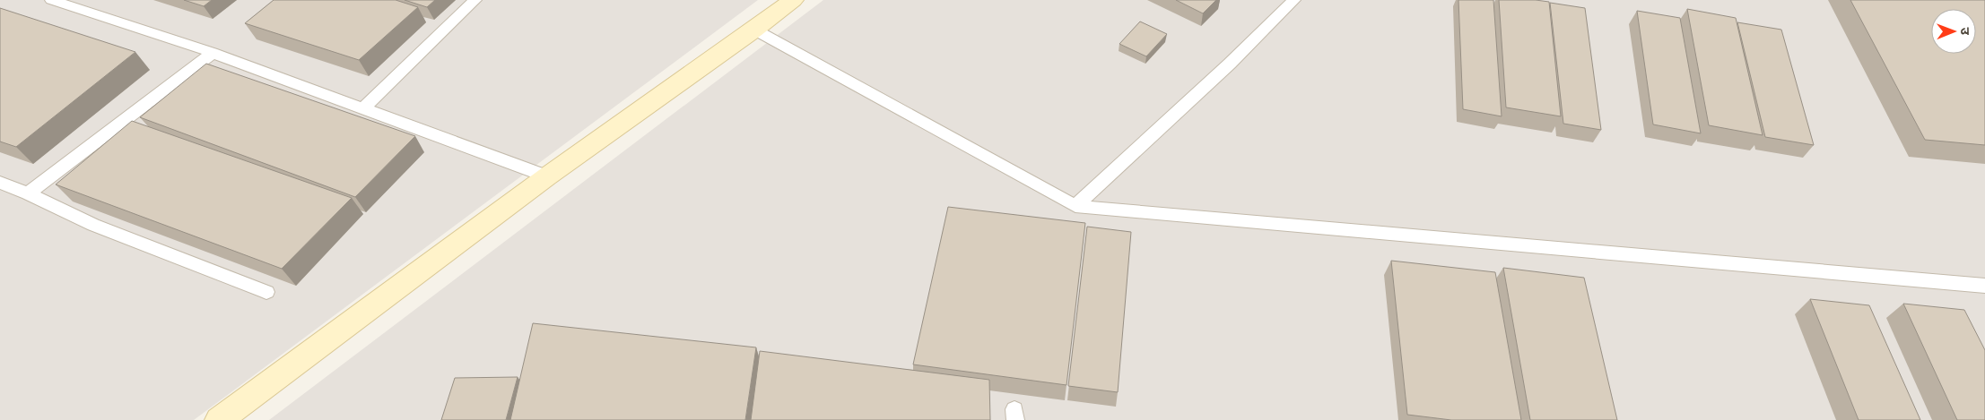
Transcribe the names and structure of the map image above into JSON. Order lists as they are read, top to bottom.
{
  "north": "right"
}
